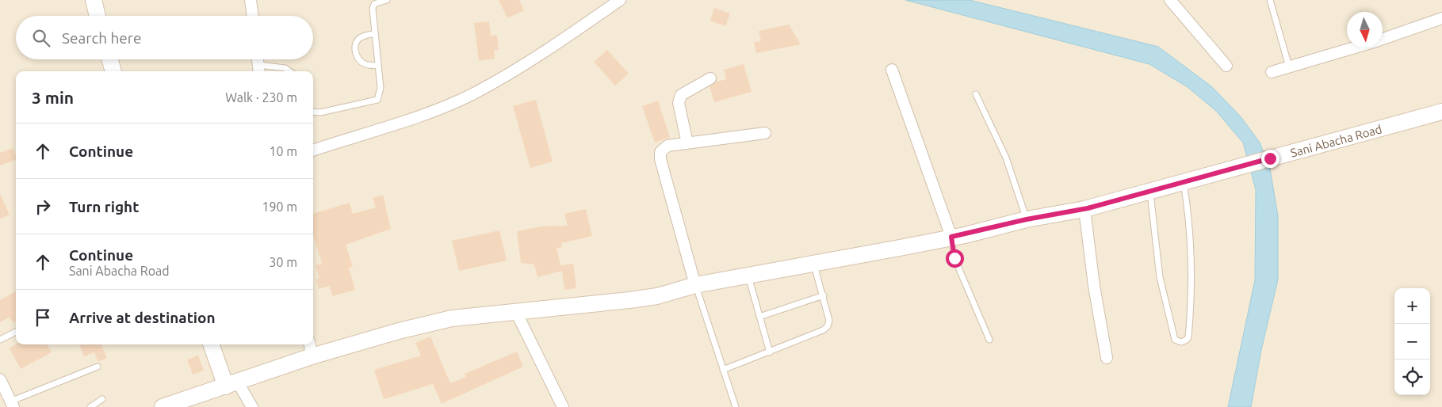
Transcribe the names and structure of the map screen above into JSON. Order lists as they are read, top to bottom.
{
  "streets": {
    "street": ["Sani Abacha Road"]
  },
  "north": "bottom",
  "page": {
    "search": "Search here",
    "heading": ["3 min", "Walk · 230 m"],
    "list": [
      ["Continue", "10 m"],
      ["Turn right", "190 m"],
      ["Continue", "Sani Abacha Road", "30 m"],
      "Arrive at destination"
    ],
    "map_buttons": ["+", "−"]
  }
}
